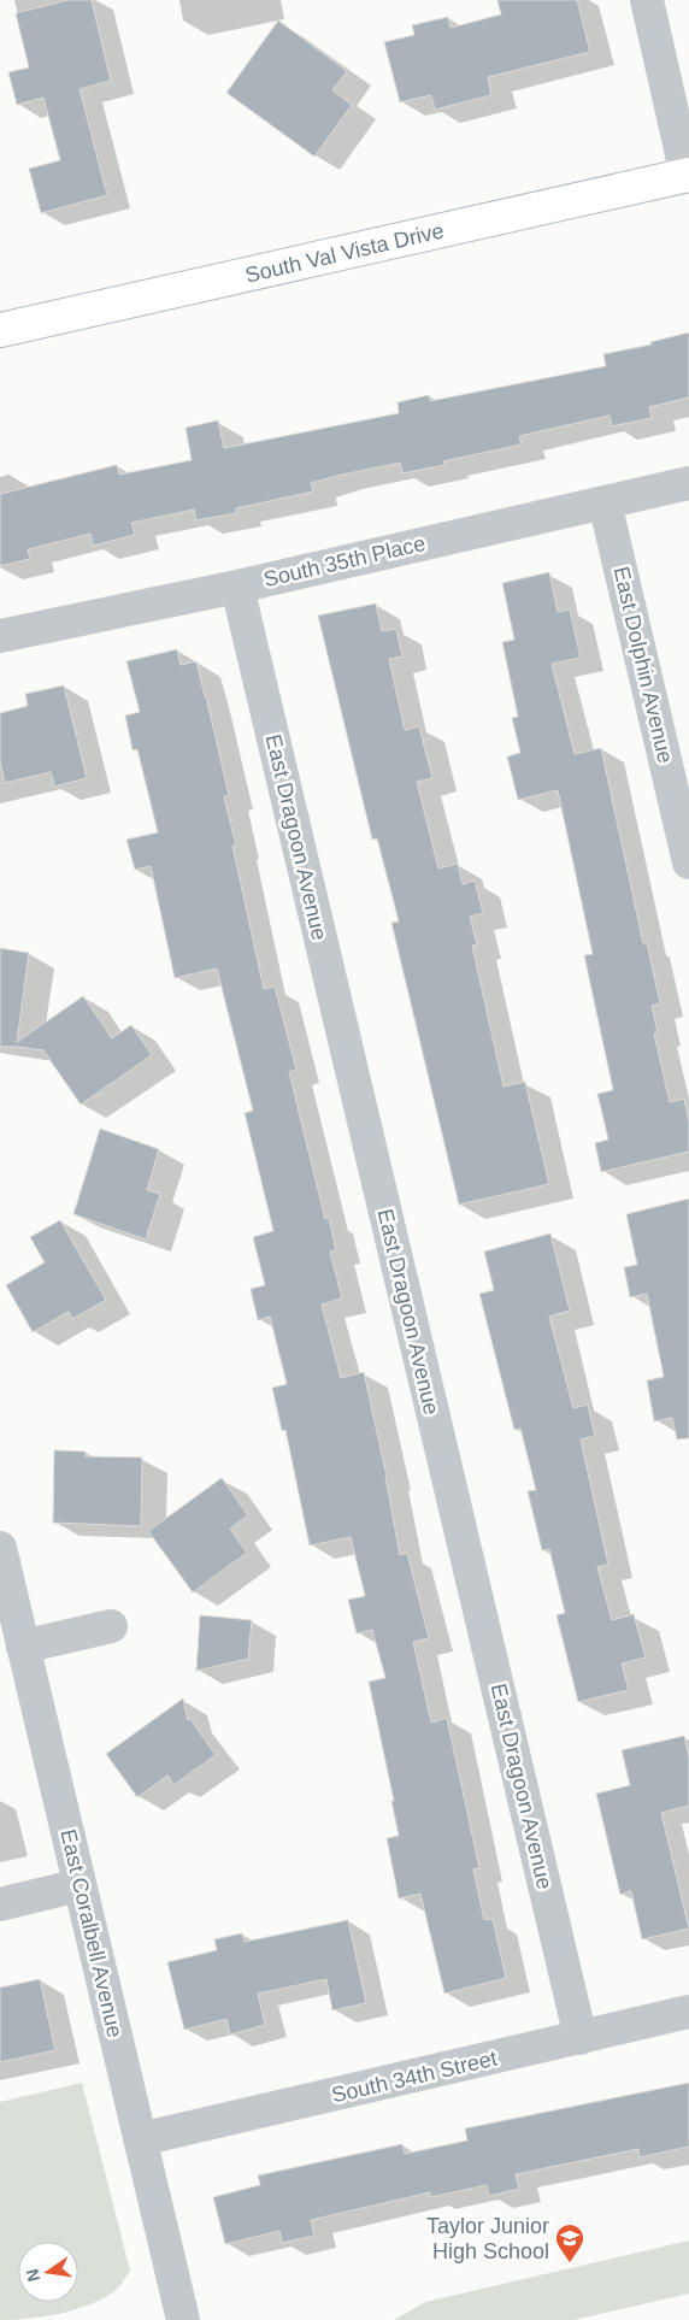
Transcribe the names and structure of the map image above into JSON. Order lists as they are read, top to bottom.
{
  "streets": {
    "main road": ["South Val Vista Drive"],
    "street": [
      "South 35th Place",
      "East Dolphin Avenue",
      "East Dragoon Avenue",
      "East Coralbell Avenue",
      "South 34th Street"
    ]
  },
  "crossings": [
    ["South 35th Place", "East Dolphin Avenue"],
    ["South 35th Place", "East Dragoon Avenue"],
    ["East Dragoon Avenue", "South 34th Street"],
    ["East Coralbell Avenue", "South 34th Street"]
  ],
  "places": {
    "school or university": ["Taylor Junior High School"]
  },
  "north": "left"
}
